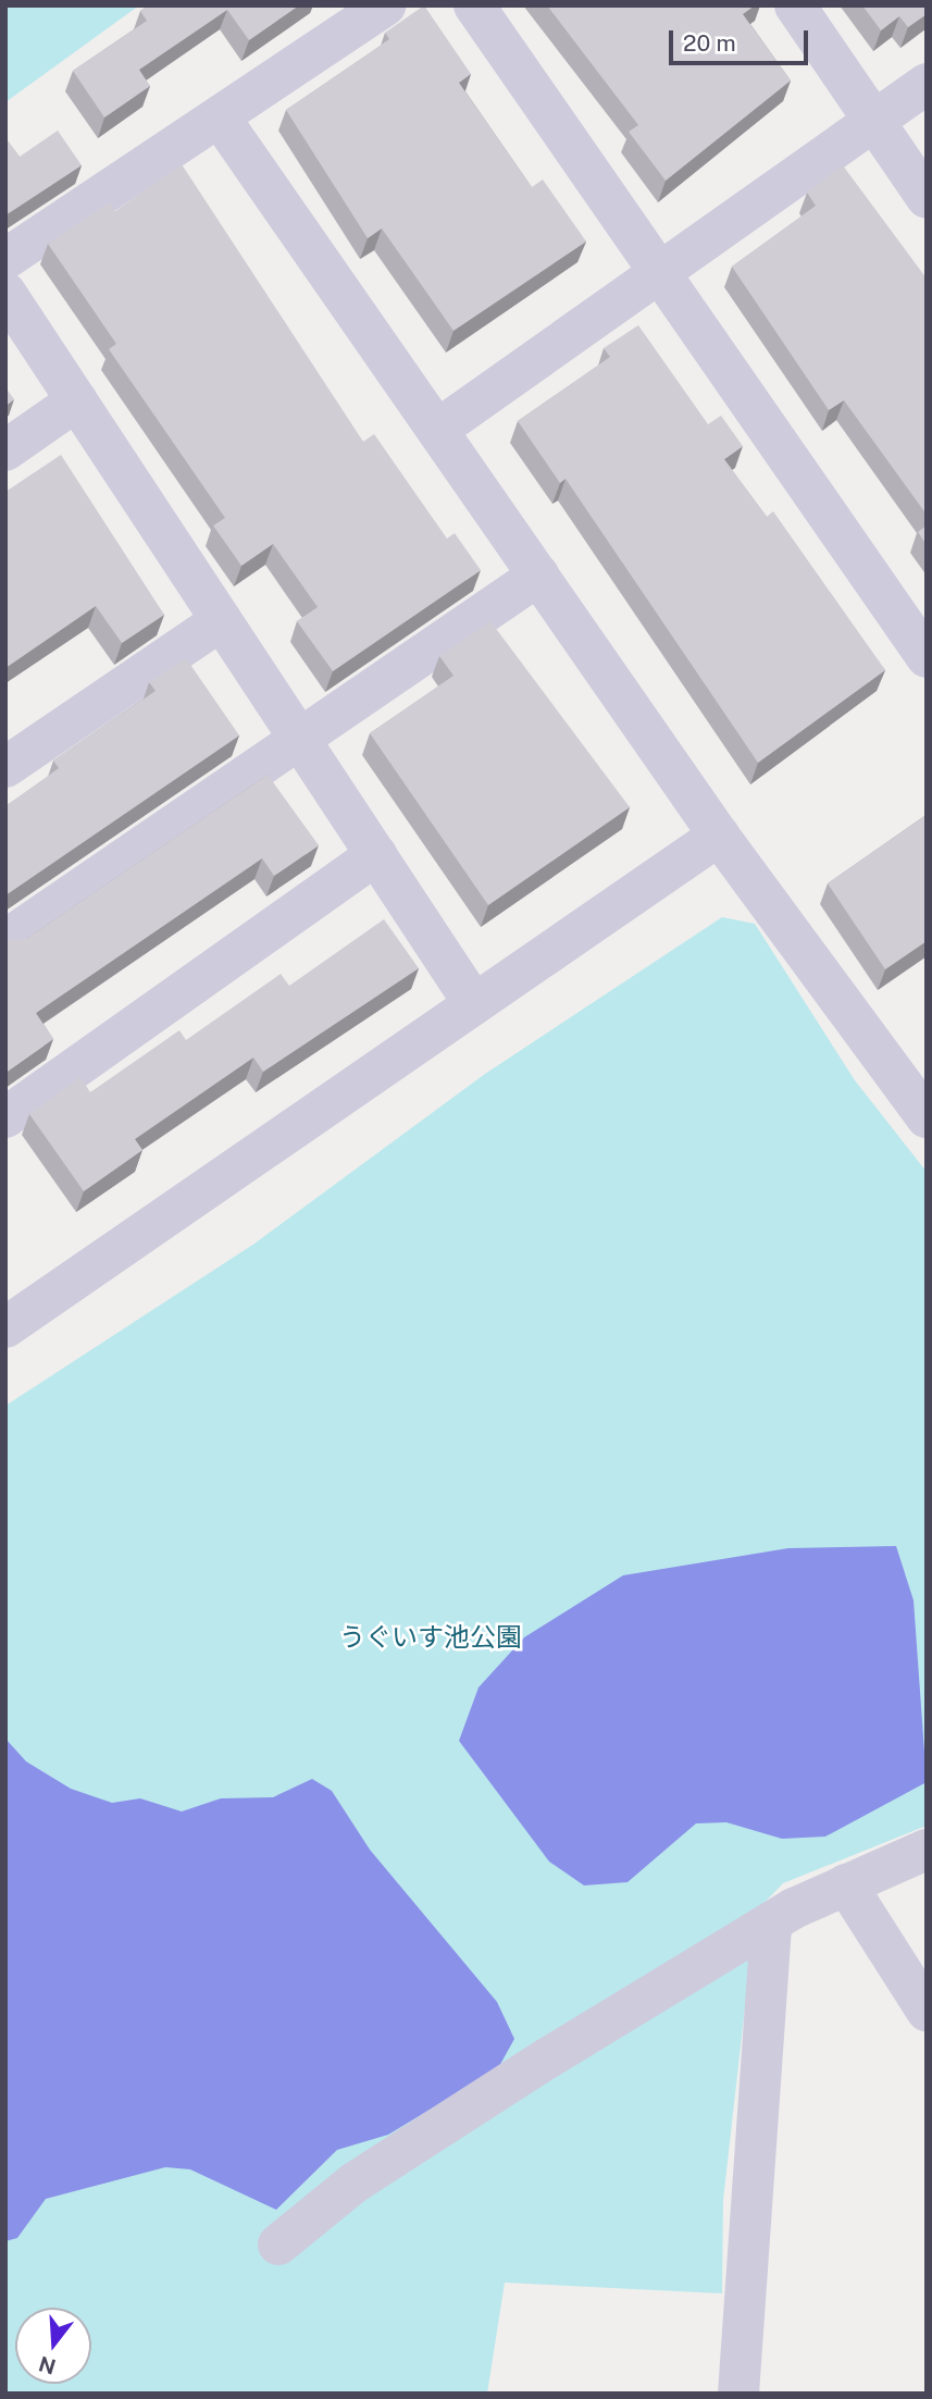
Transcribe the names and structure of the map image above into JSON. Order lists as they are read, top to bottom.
{
  "parks": ["うぐいす池公園"],
  "scale_bar": "20 m",
  "north": "bottom"
}
